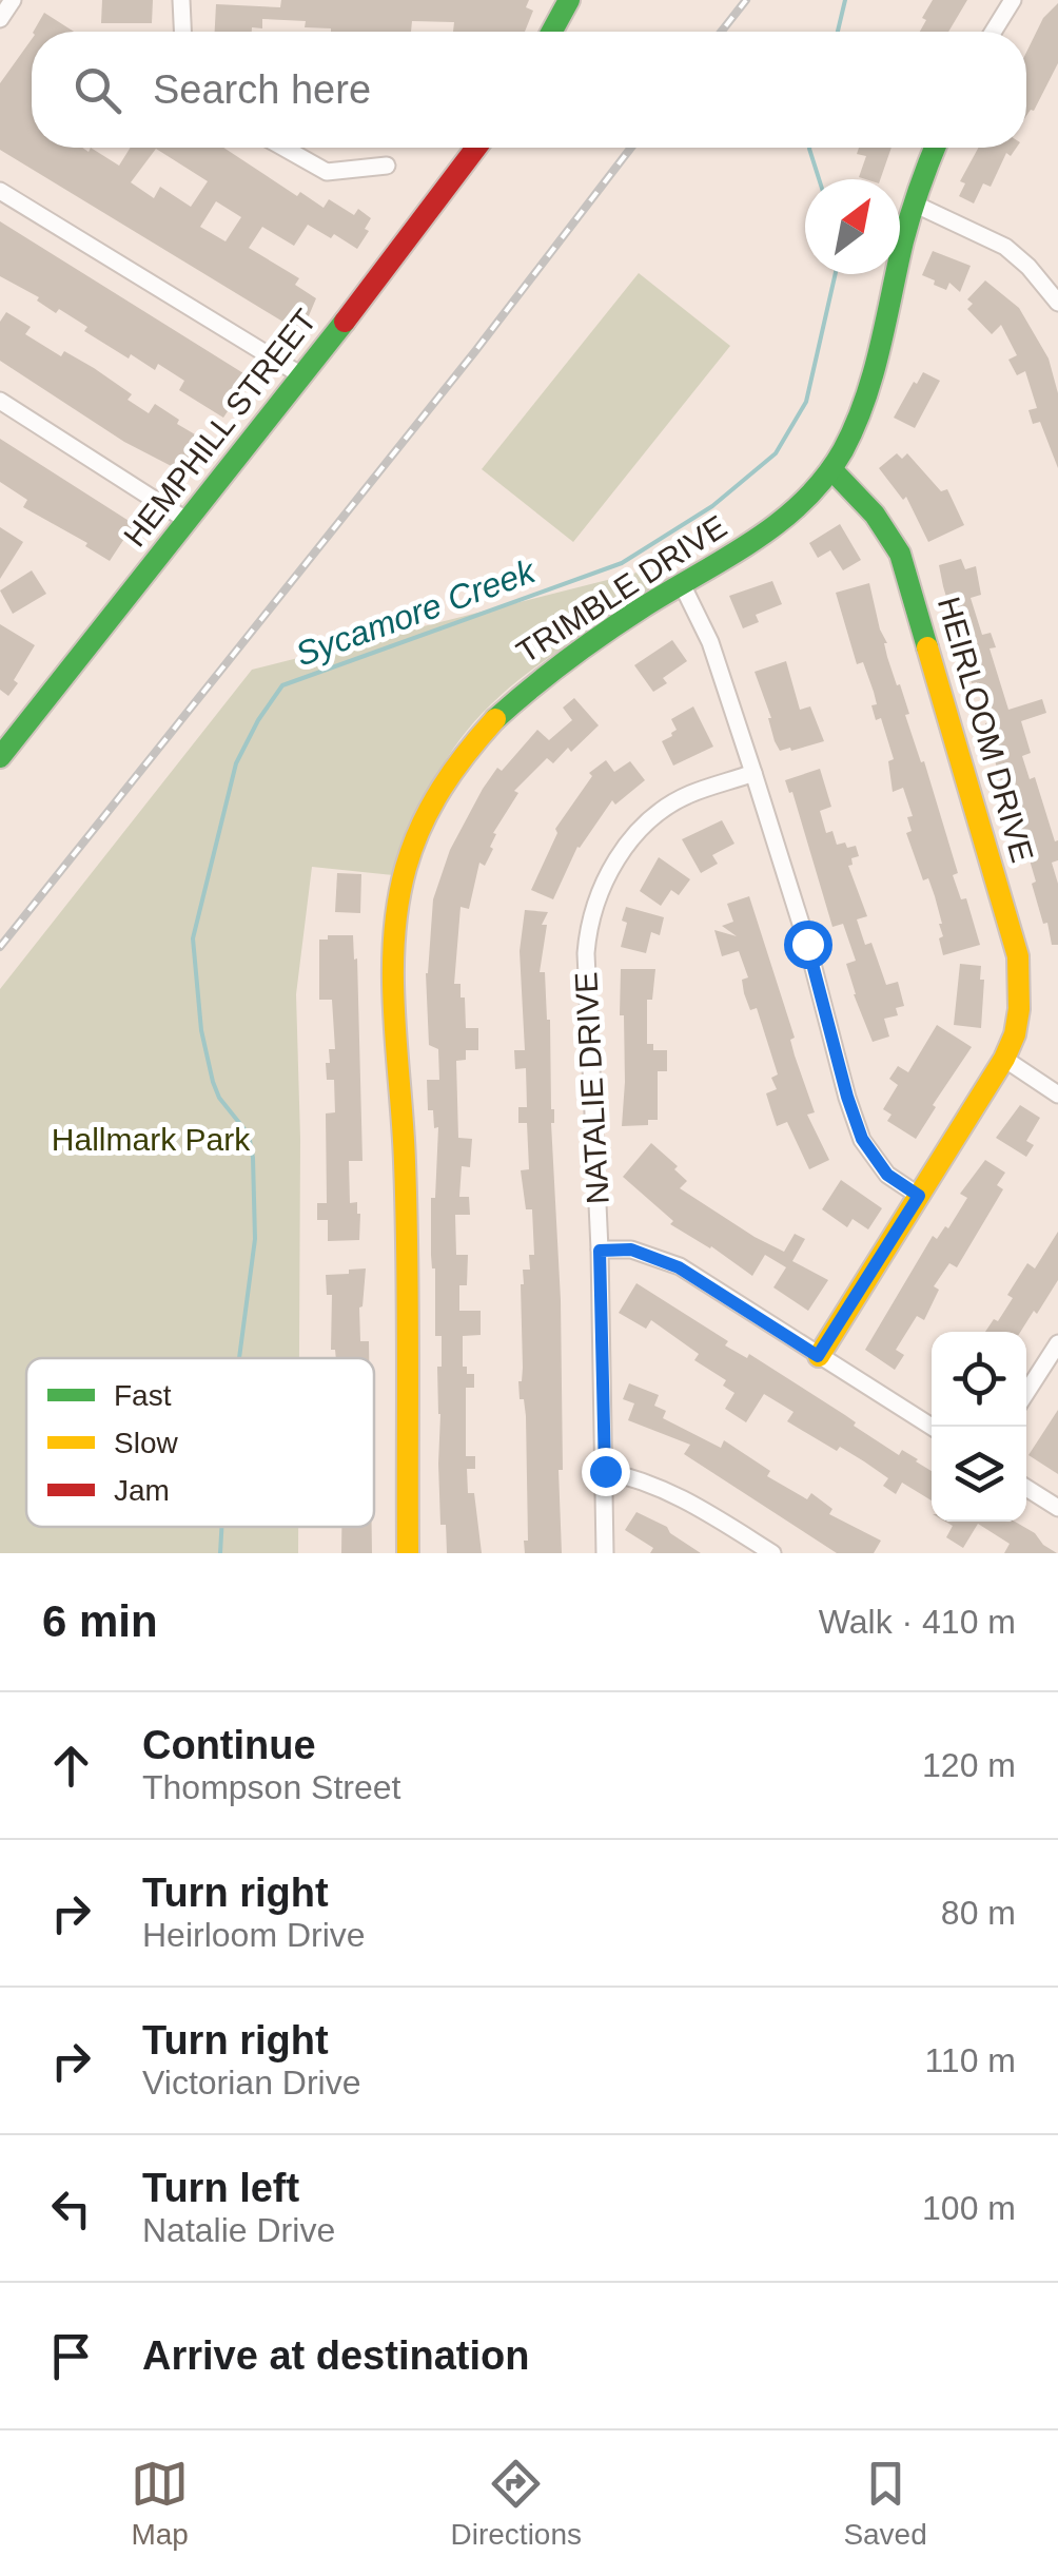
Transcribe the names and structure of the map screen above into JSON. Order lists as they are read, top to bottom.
{
  "streets": {
    "street": [
      "HEMPHILL STREET",
      "TRIMBLE DRIVE",
      "HEIRLOOM DRIVE",
      "NATALIE DRIVE"
    ]
  },
  "crossings": [
    ["TRIMBLE DRIVE", "HEIRLOOM DRIVE"]
  ],
  "water": ["Sycamore Creek"],
  "parks": ["Hallmark Park"],
  "legend": ["Fast", "Slow", "Jam"],
  "north": "top right",
  "page": {
    "search": "Search here",
    "heading": ["6 min", "Walk · 410 m"],
    "list": [
      ["Continue", "Thompson Street", "120 m"],
      ["Turn right", "Heirloom Drive", "80 m"],
      ["Turn right", "Victorian Drive", "110 m"],
      ["Turn left", "Natalie Drive", "100 m"],
      "Arrive at destination"
    ],
    "nav": ["Map", "Directions", "Saved"]
  }
}
